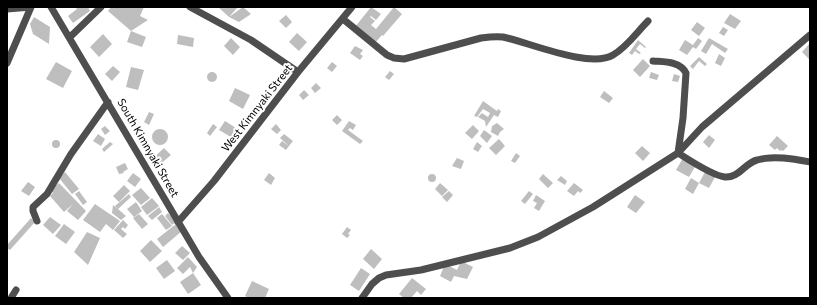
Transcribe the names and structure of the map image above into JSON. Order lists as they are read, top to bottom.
{
  "streets": {
    "street": ["West Kimnyaki Street", "South Kimnyaki Street"]
  },
  "crossings": [
    ["West Kimnyaki Street", "South Kimnyaki Street"]
  ]
}
